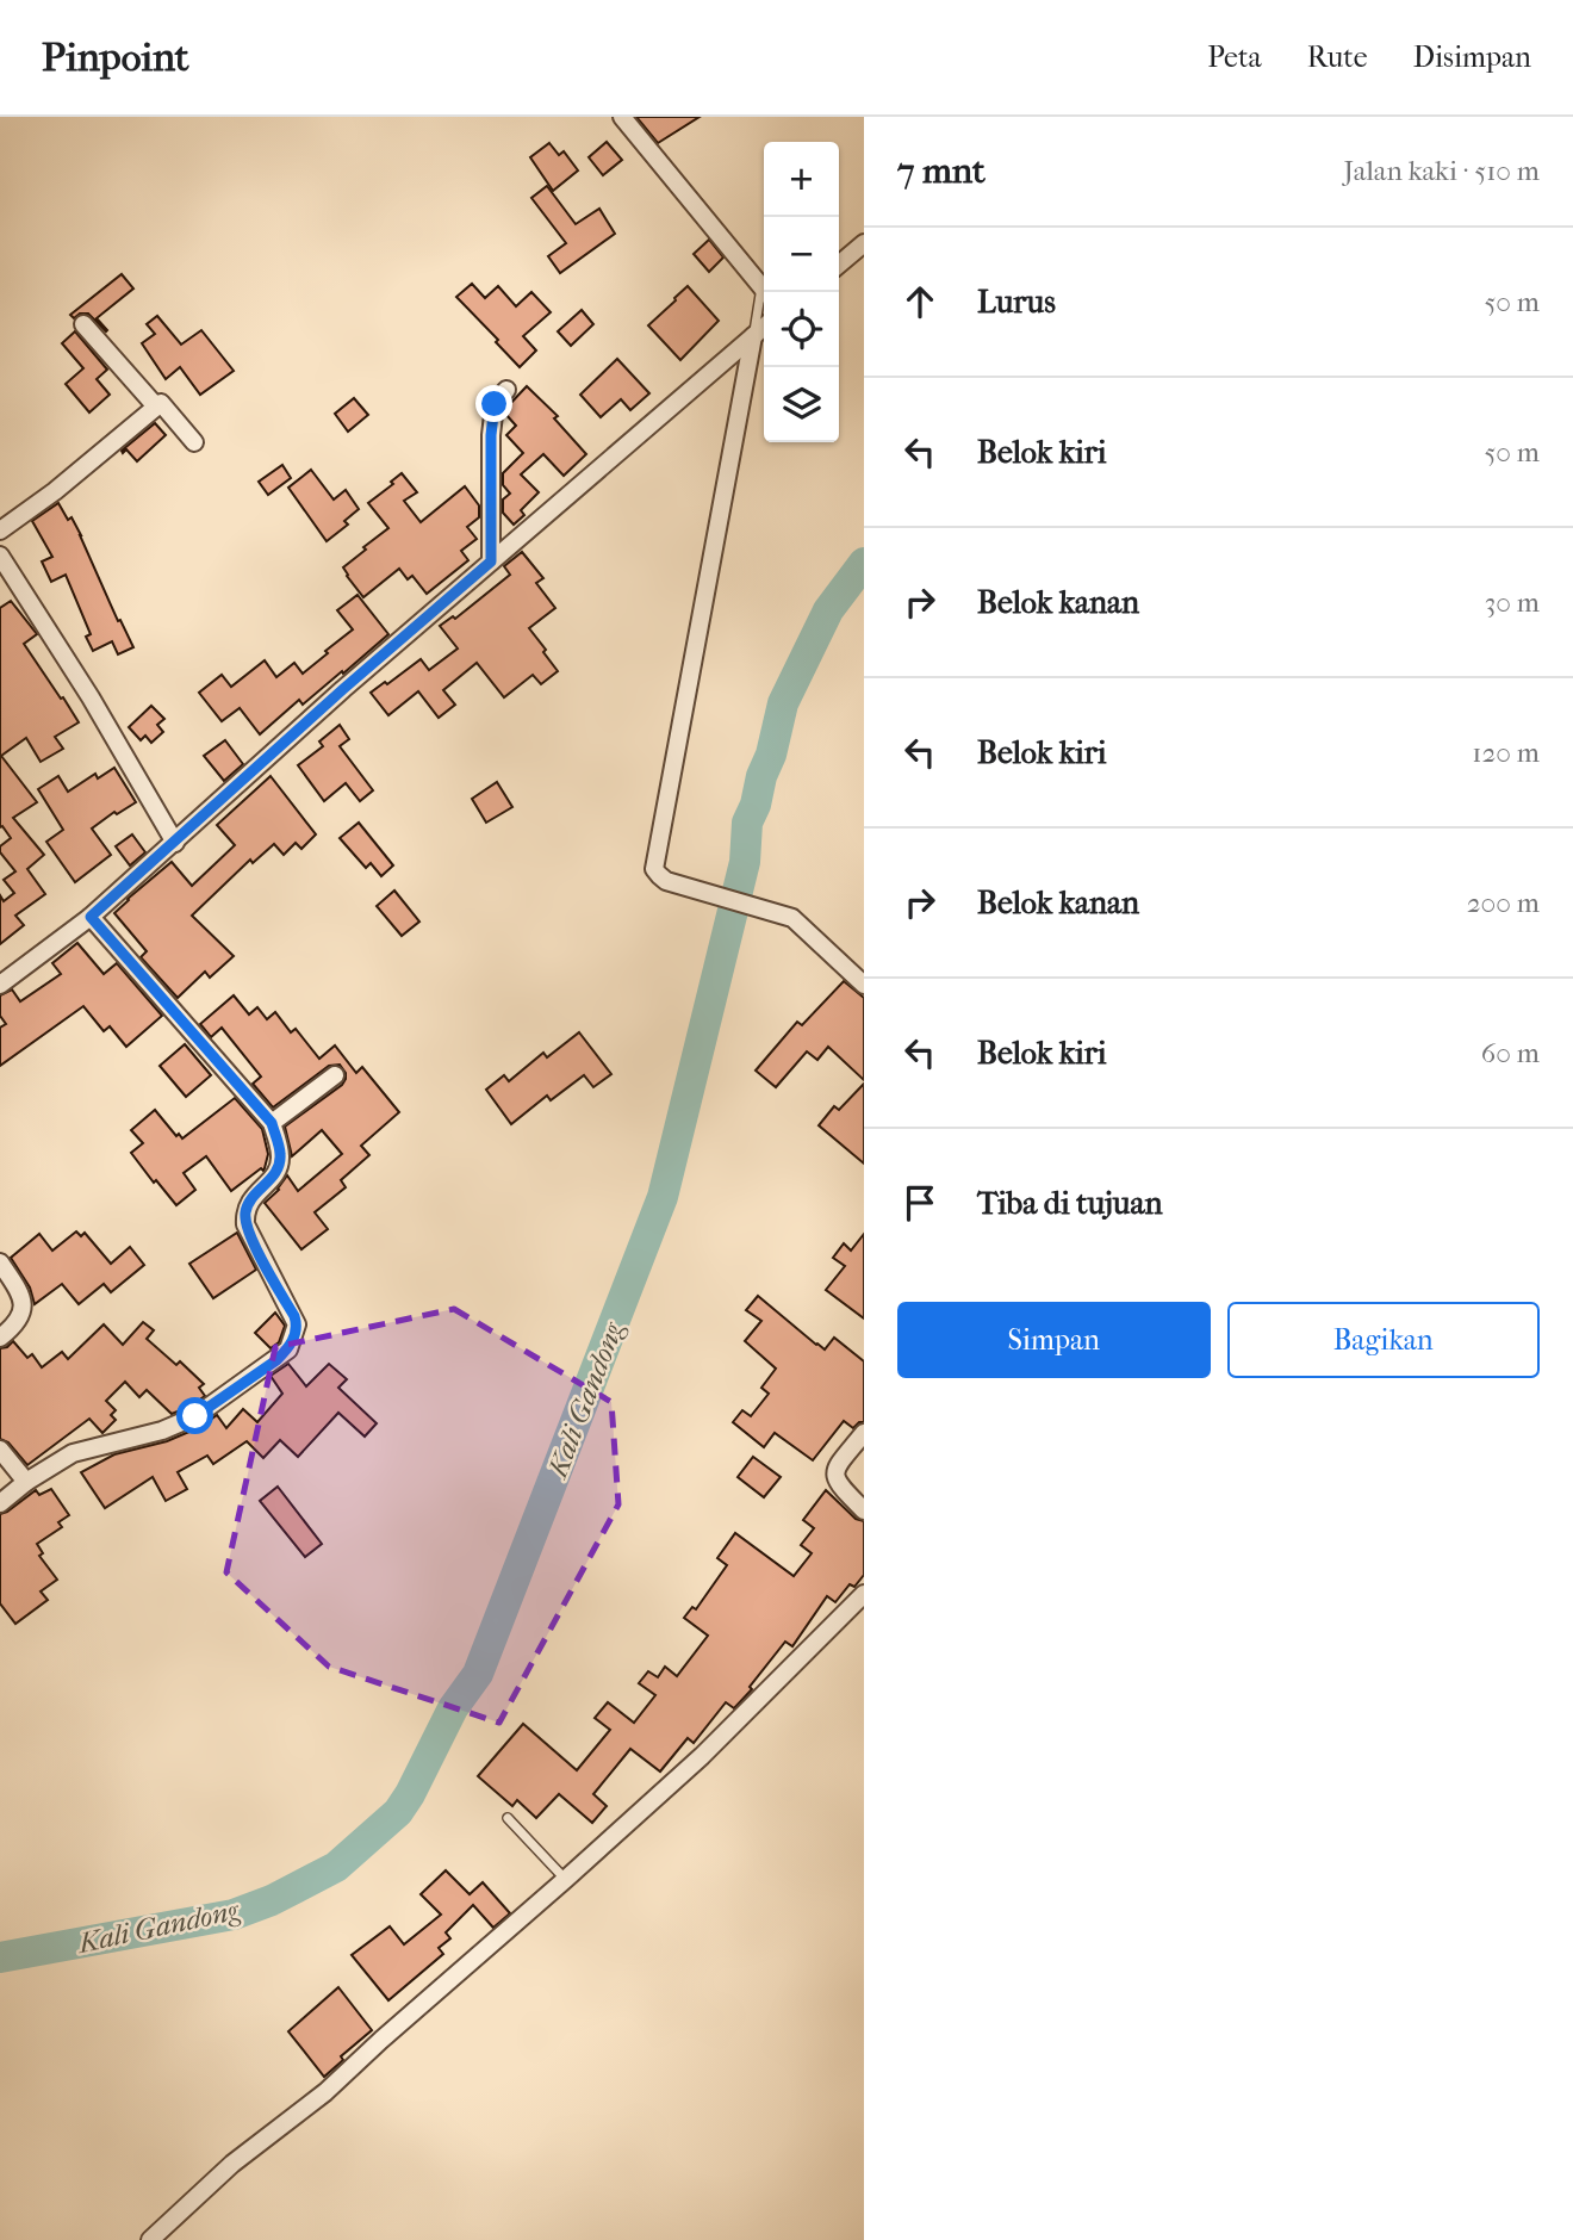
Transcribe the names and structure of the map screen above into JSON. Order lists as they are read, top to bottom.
{
  "water": ["Kali Gandong"],
  "page": {
    "header": "Pinpoint",
    "nav": ["Peta", "Rute", "Disimpan"],
    "heading": ["7 mnt", "Jalan kaki · 510 m"],
    "map_buttons": ["+", "−"],
    "list": [
      ["Lurus", "50 m"],
      ["Belok kiri", "50 m"],
      ["Belok kanan", "30 m"],
      ["Belok kiri", "120 m"],
      ["Belok kanan", "200 m"],
      ["Belok kiri", "60 m"],
      "Tiba di tujuan"
    ],
    "buttons": ["Simpan", "Bagikan"]
  }
}
